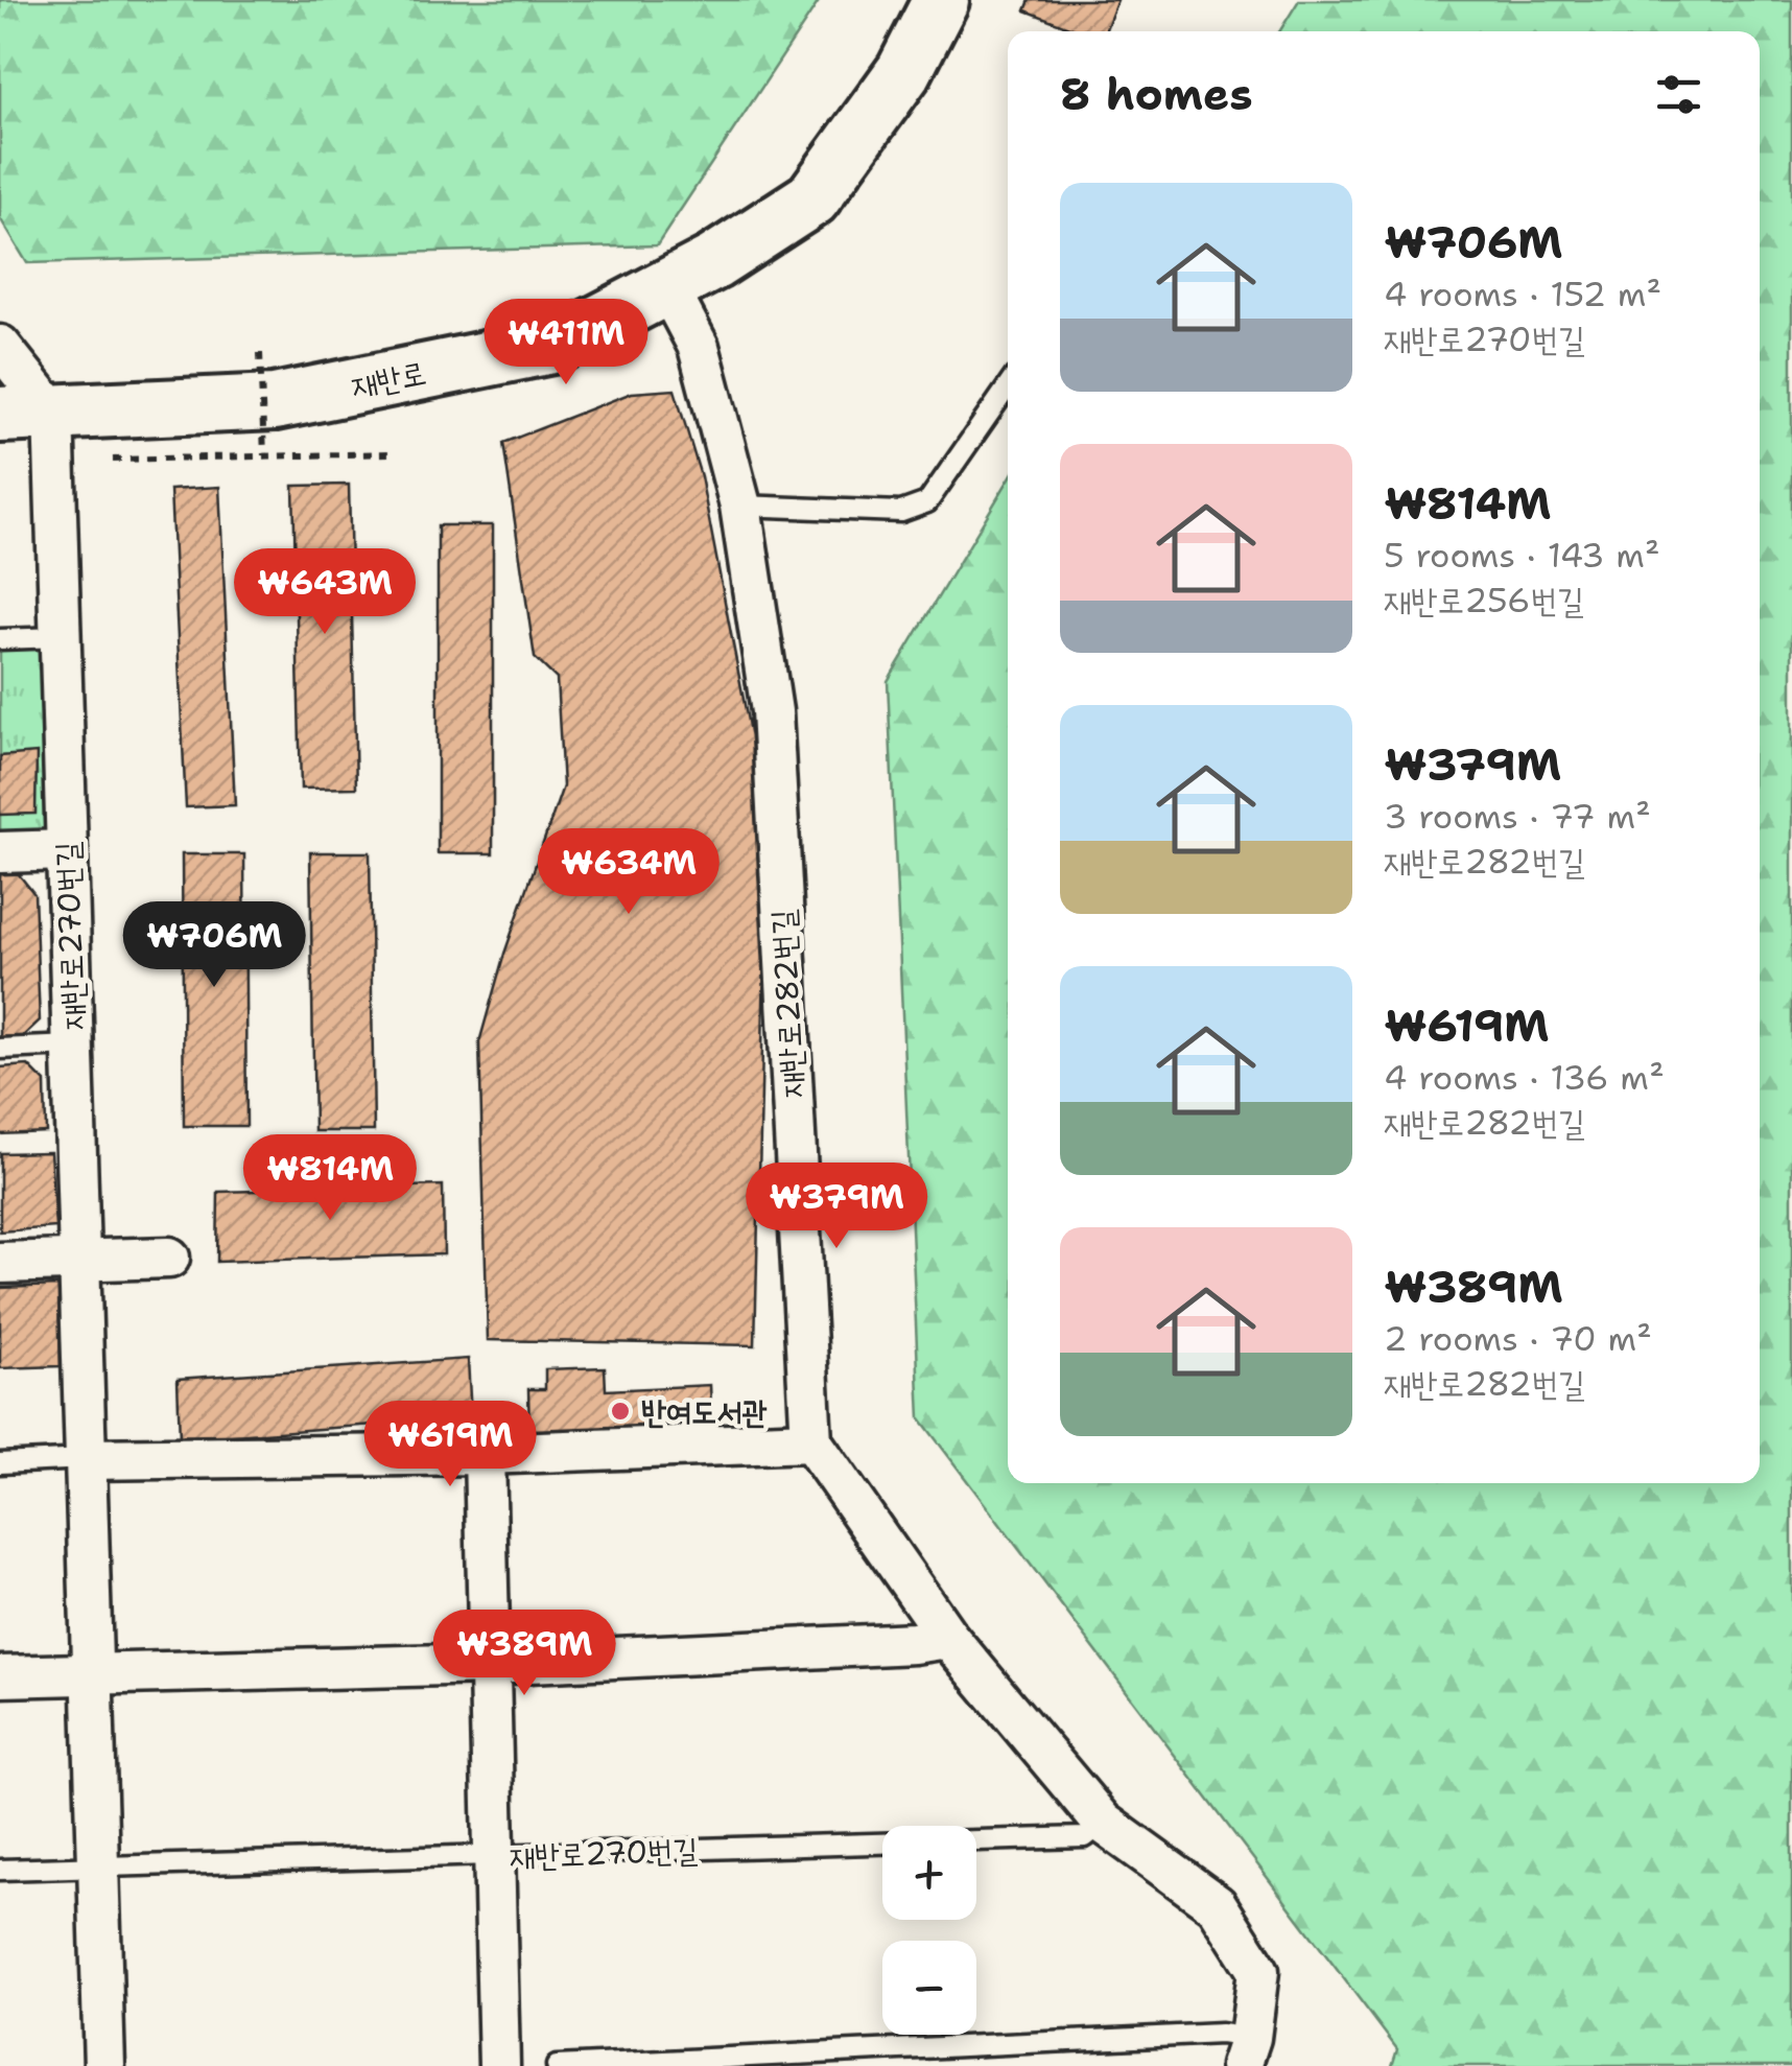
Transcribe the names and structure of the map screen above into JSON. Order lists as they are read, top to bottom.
{
  "streets": {
    "main road": ["재반로"],
    "street": ["재반로270번길", "재반로282번길"]
  },
  "crossings": [
    ["재반로", "재반로270번길"],
    ["재반로", "재반로282번길"]
  ],
  "places": ["반여도서관"],
  "page": {
    "heading": "8 homes",
    "list": [
      {
        "name": "₩706M",
        "note": "4 rooms · 152 m² · 재반로270번길"
      },
      {
        "name": "₩814M",
        "note": "5 rooms · 143 m² · 재반로256번길"
      },
      {
        "name": "₩379M",
        "note": "3 rooms · 77 m² · 재반로282번길"
      },
      {
        "name": "₩619M",
        "note": "4 rooms · 136 m² · 재반로282번길"
      },
      {
        "name": "₩389M",
        "note": "2 rooms · 70 m² · 재반로282번길"
      }
    ],
    "price": [
      "₩411M",
      "₩643M",
      "₩634M",
      "₩706M",
      "₩814M",
      "₩379M",
      "₩619M",
      "₩389M"
    ],
    "map_buttons": ["+", "−"]
  }
}
